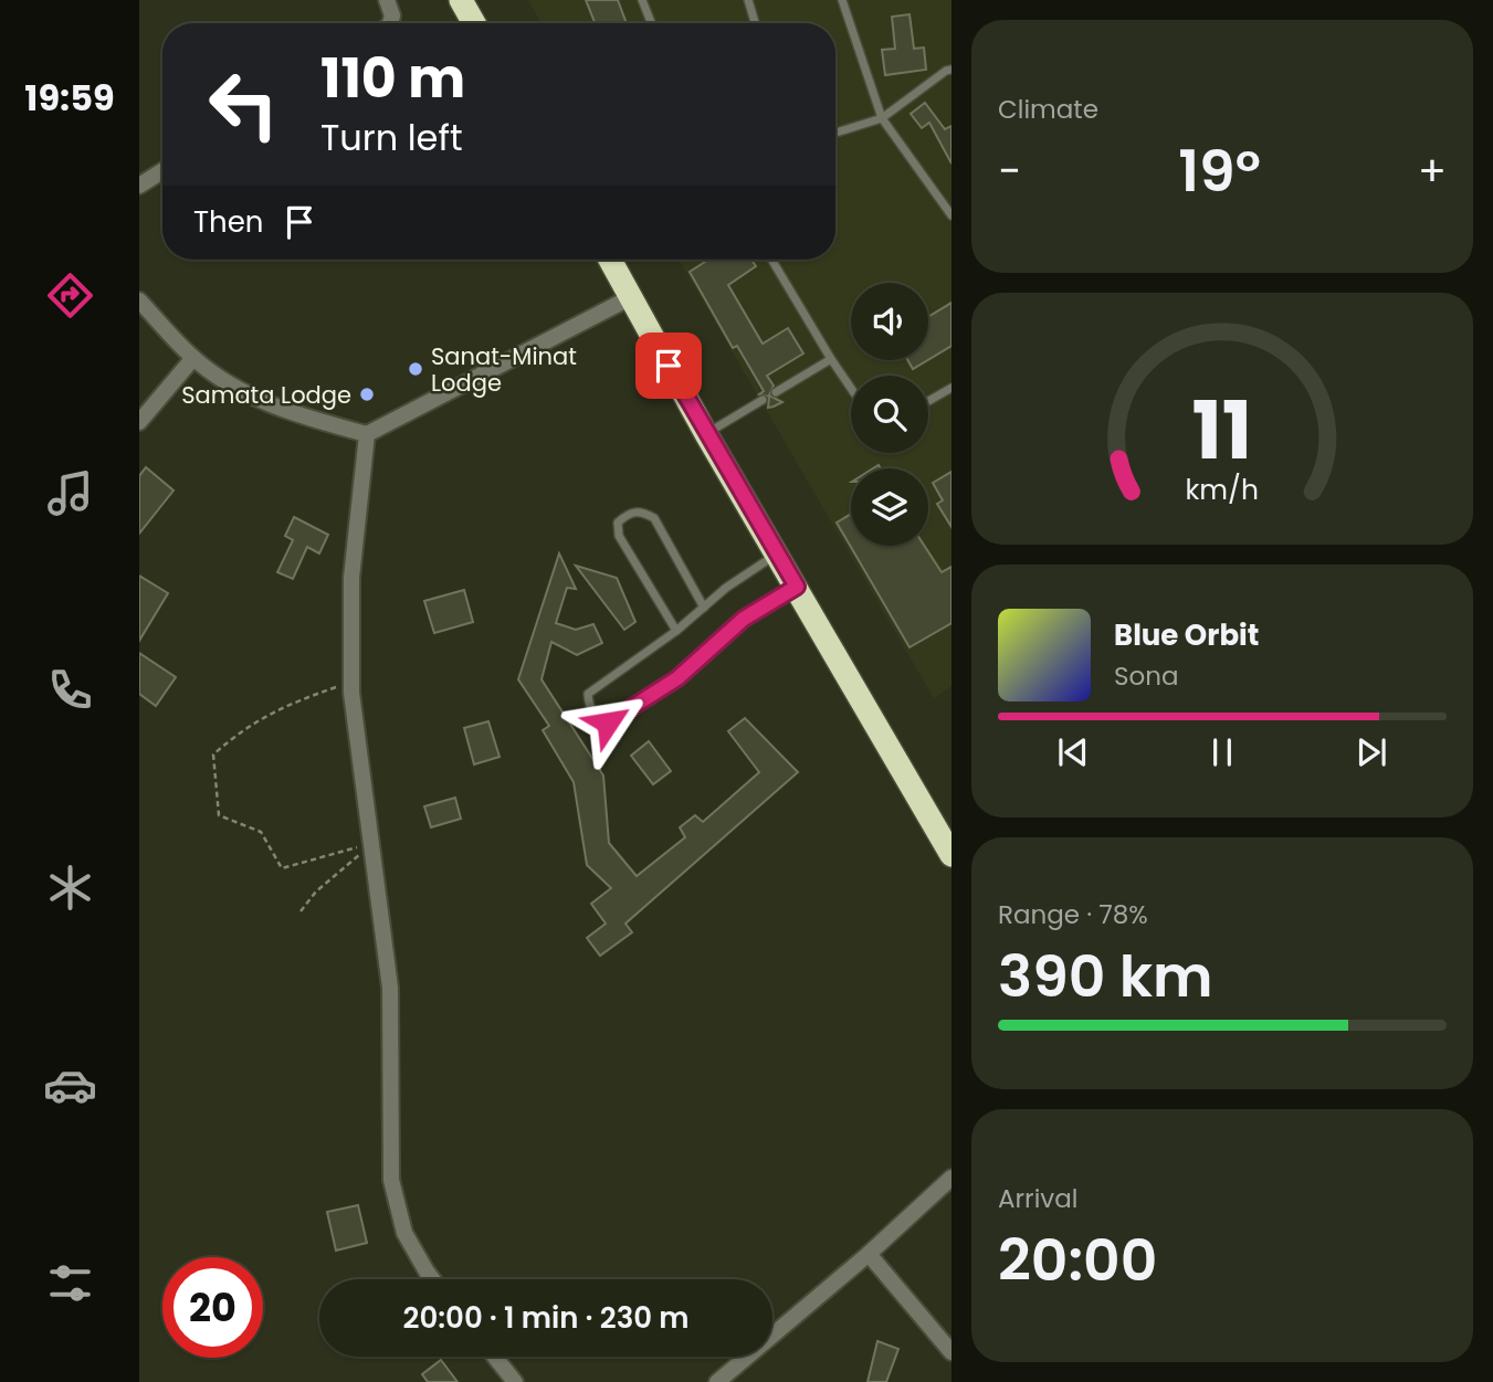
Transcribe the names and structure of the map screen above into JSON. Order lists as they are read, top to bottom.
{
  "places": ["Sanat-Minat Lodge", "Samata Lodge"],
  "page": {
    "tabs": "19:59",
    "tile": [
      "Climate",
      ["Range · 78%", "390 km"],
      ["Arrival", "20:00"]
    ],
    "turn": ["110 m", "Turn left"],
    "heat": ["−", "19°", "+"],
    "then": "Then",
    "song": ["Blue Orbit", "Sona"],
    "limit": "20",
    "trip": "20:00 · 1 min · 230 m",
    "gauge": ["11", "km/h"]
  }
}
